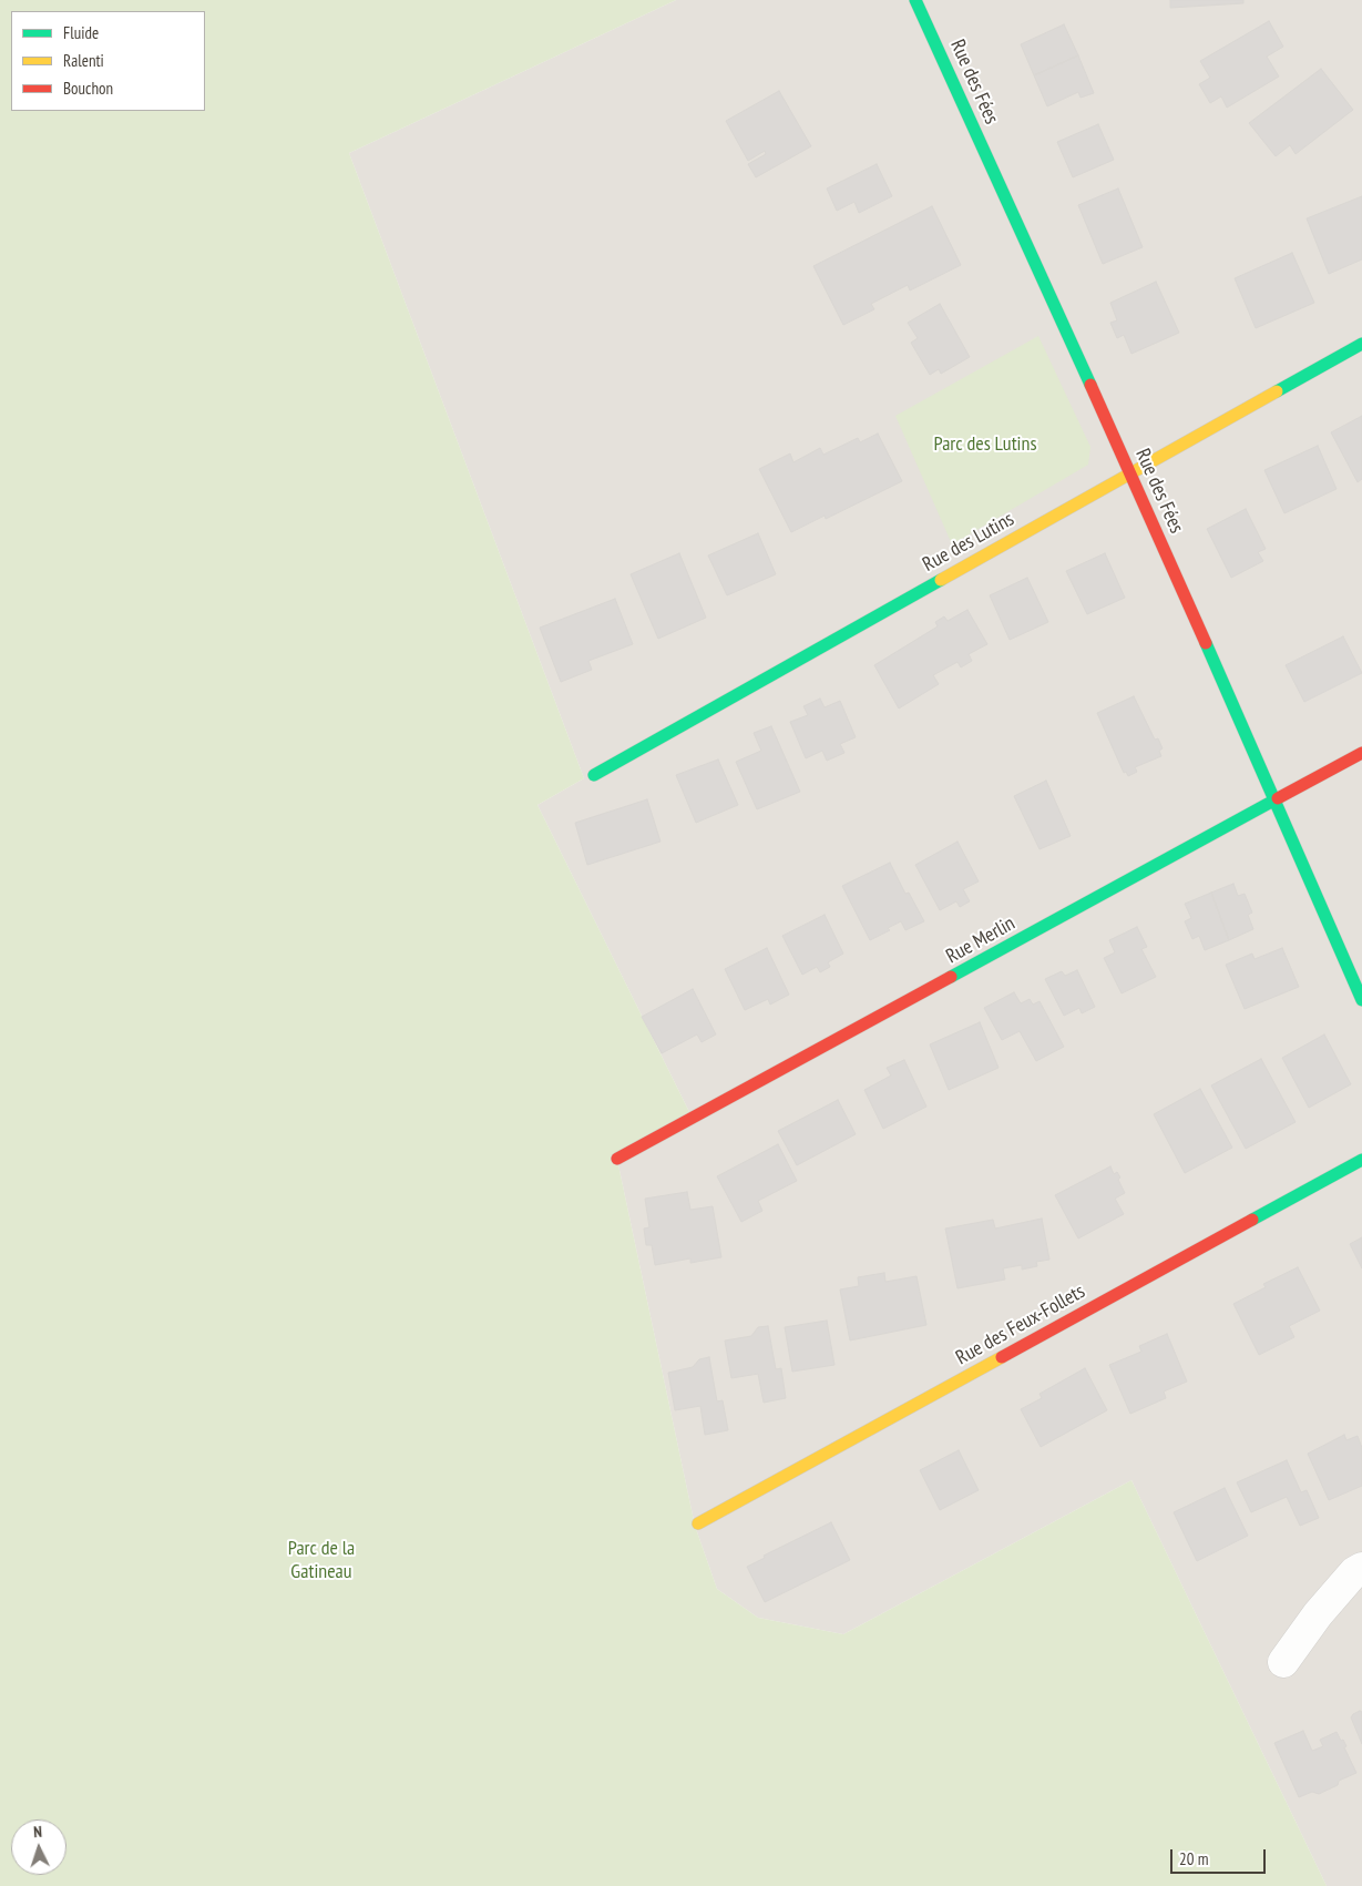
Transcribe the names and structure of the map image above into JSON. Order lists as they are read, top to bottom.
{
  "streets": {
    "street": [
      "Rue des Fées",
      "Rue des Lutins",
      "Rue Merlin",
      "Rue des Feux-Follets"
    ]
  },
  "crossings": [
    ["Rue des Fées", "Rue des Lutins"],
    ["Rue des Fées", "Rue Merlin"]
  ],
  "parks": ["Parc des Lutins", "Parc de la Gatineau"],
  "legend": ["Fluide", "Ralenti", "Bouchon"],
  "scale_bar": "20 m",
  "north": "top"
}
